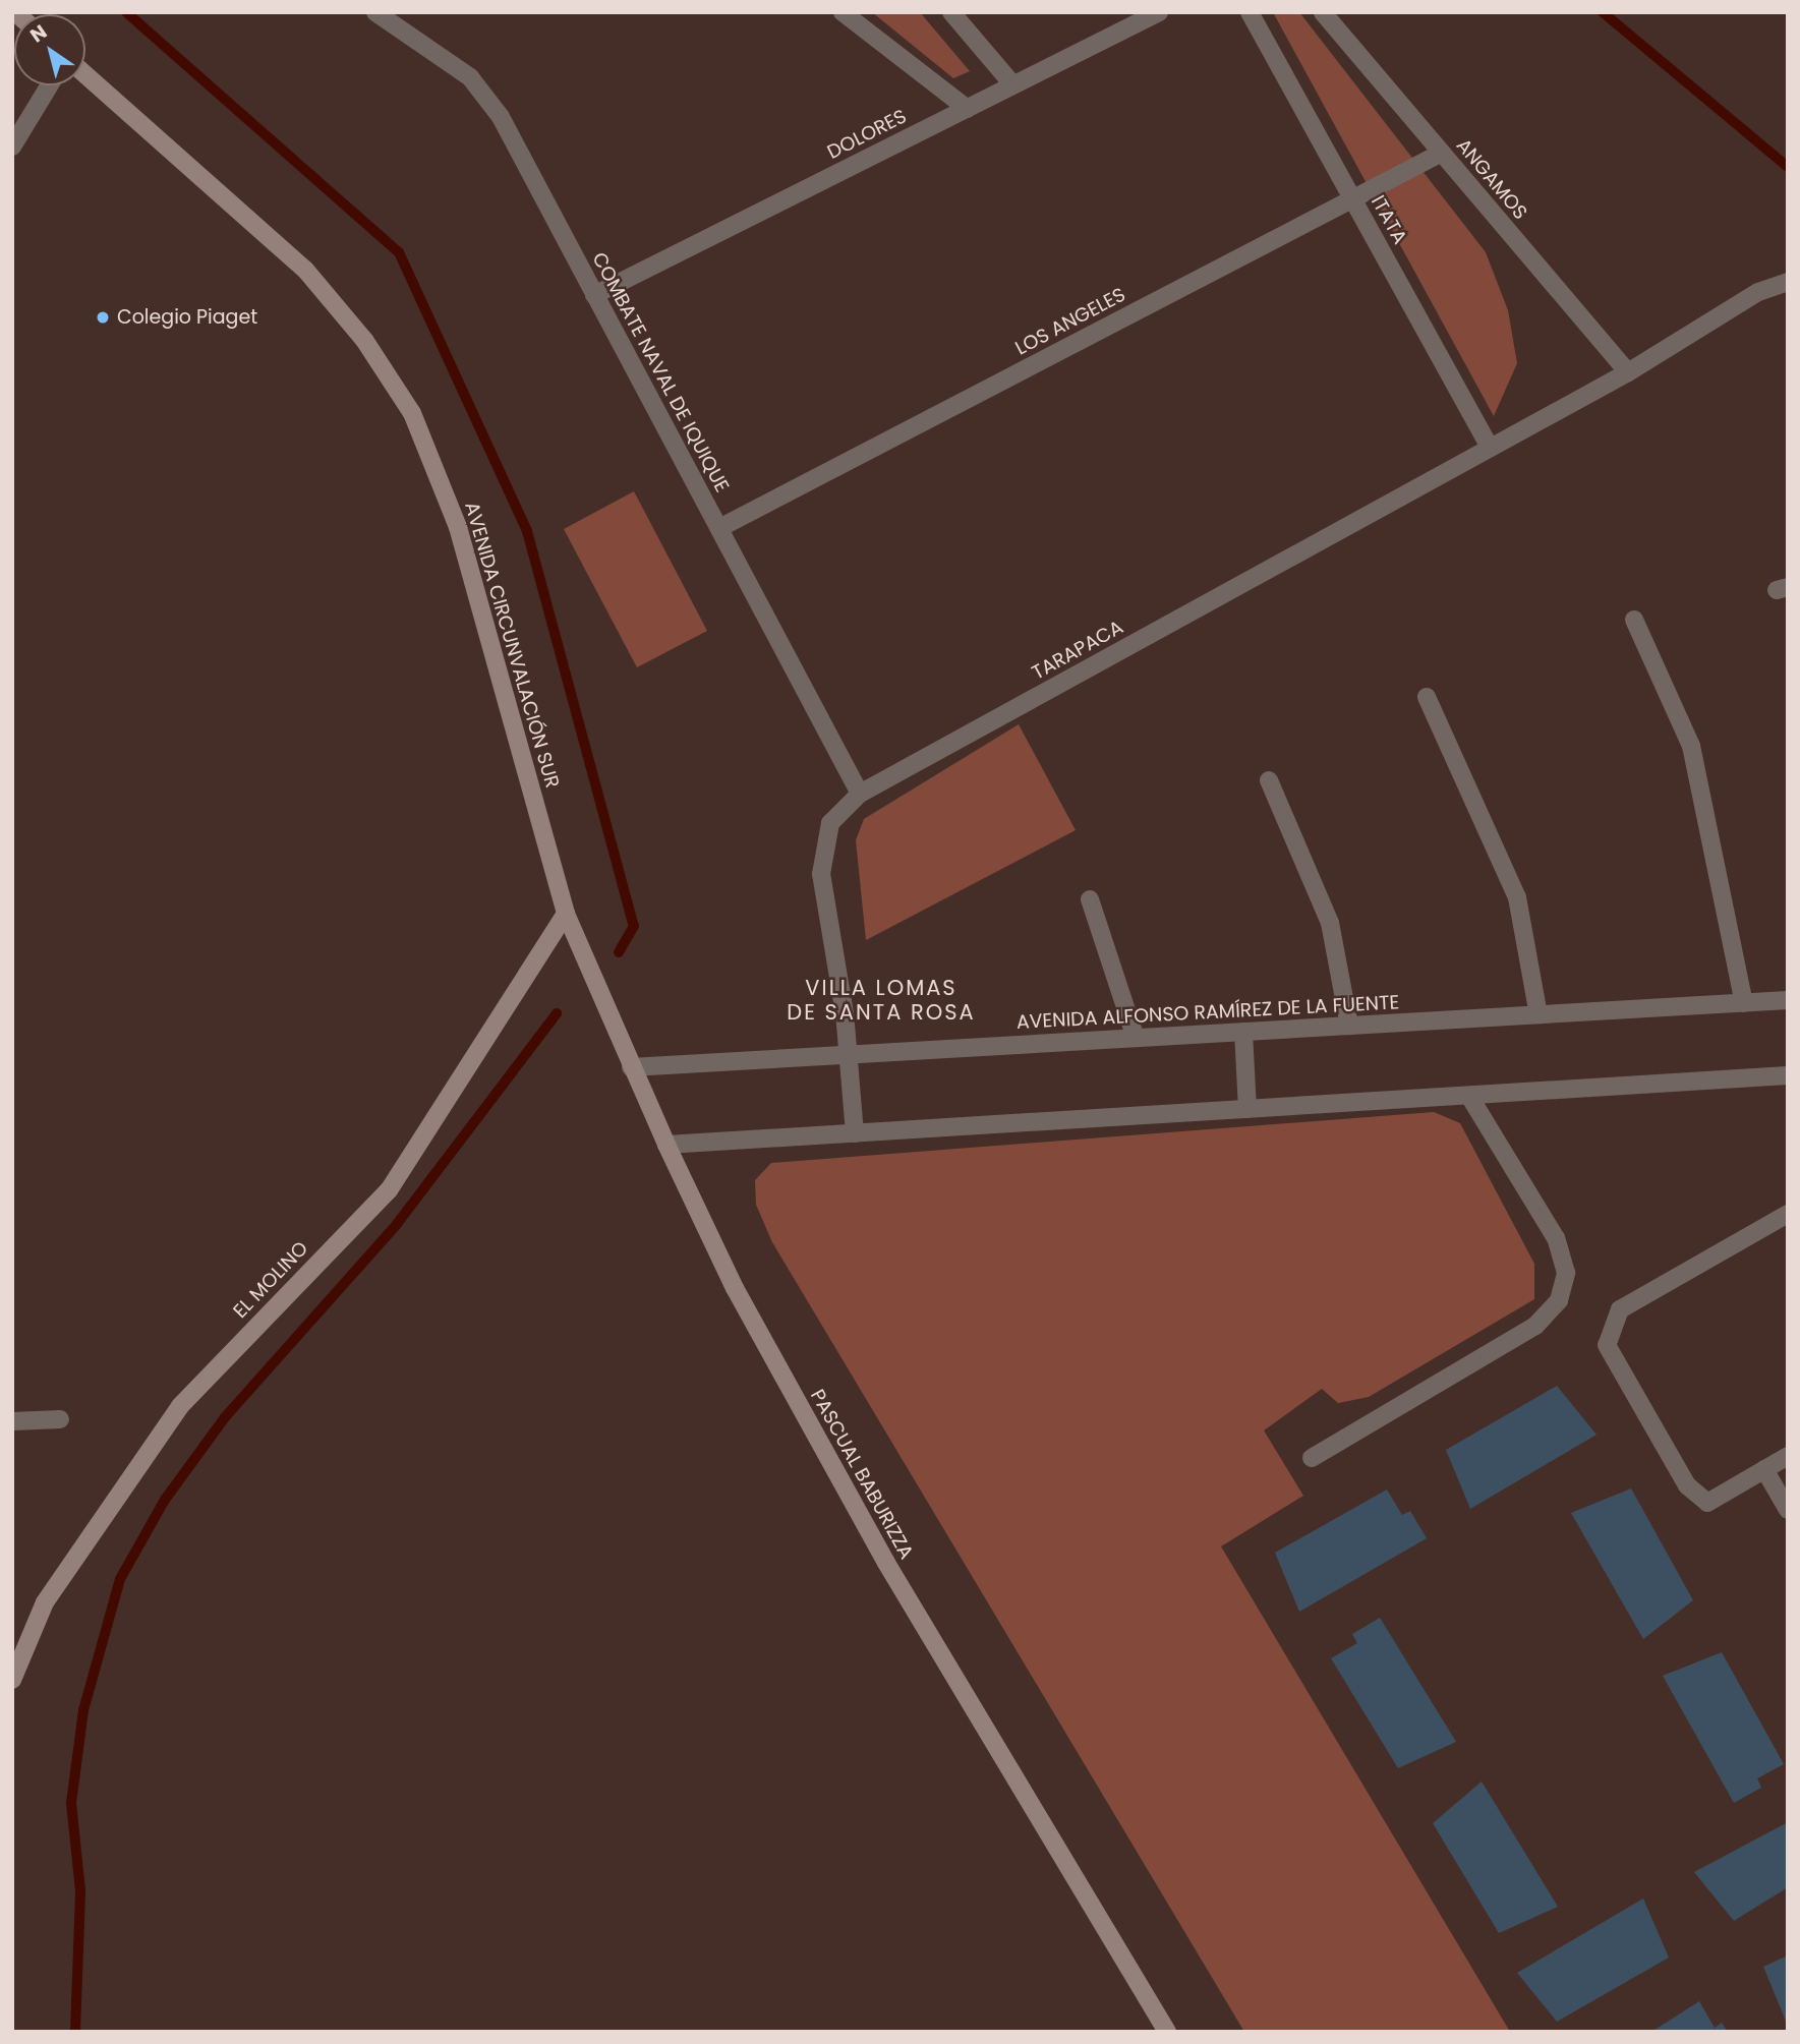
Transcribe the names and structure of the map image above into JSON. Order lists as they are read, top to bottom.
{
  "streets": {
    "main road": ["AVENIDA CIRCUNVALACIÓN SUR", "EL MOLINO", "PASCUAL BABURIZZA"],
    "street": [
      "DOLORES",
      "ANGAMOS",
      "ITATA",
      "LOS ANGELES",
      "COMBATE NAVAL DE IQUIQUE",
      "TARAPACA",
      "AVENIDA ALFONSO RAMÍREZ DE LA FUENTE"
    ]
  },
  "crossings": [
    ["DOLORES", "COMBATE NAVAL DE IQUIQUE"],
    ["ANGAMOS", "LOS ANGELES"],
    ["ANGAMOS", "TARAPACA"],
    ["ITATA", "LOS ANGELES"],
    ["ITATA", "TARAPACA"],
    ["LOS ANGELES", "COMBATE NAVAL DE IQUIQUE"],
    ["COMBATE NAVAL DE IQUIQUE", "TARAPACA"],
    ["AVENIDA CIRCUNVALACIÓN SUR", "EL MOLINO"],
    ["AVENIDA CIRCUNVALACIÓN SUR", "PASCUAL BABURIZZA"],
    ["TARAPACA", "AVENIDA ALFONSO RAMÍREZ DE LA FUENTE"],
    ["AVENIDA ALFONSO RAMÍREZ DE LA FUENTE", "PASCUAL BABURIZZA"],
    ["EL MOLINO", "PASCUAL BABURIZZA"]
  ],
  "districts": ["VILLA LOMAS DE SANTA ROSA"],
  "places": ["Colegio Piaget"],
  "north": "top left"
}
